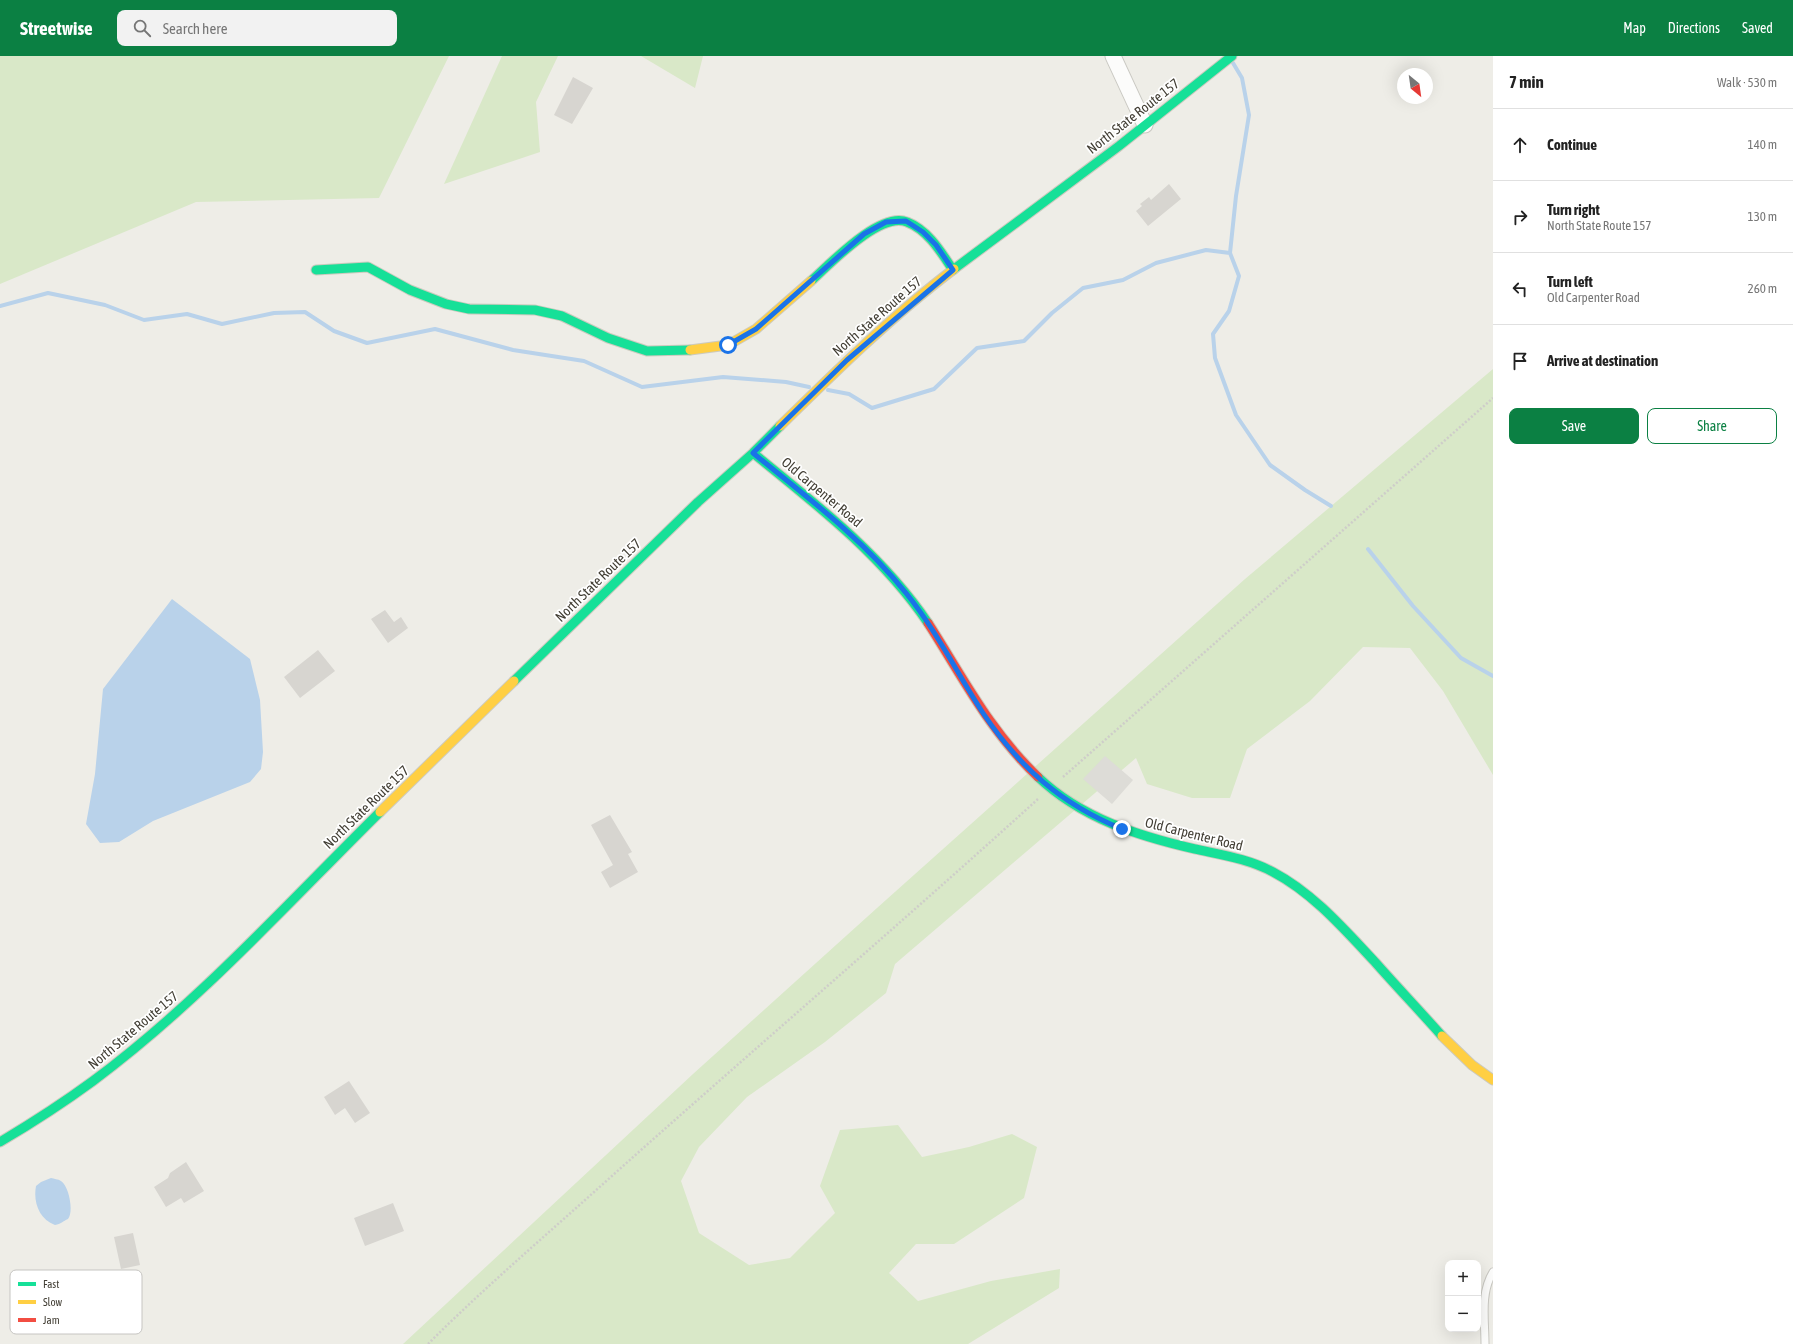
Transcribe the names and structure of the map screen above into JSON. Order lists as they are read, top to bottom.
{
  "streets": {
    "street": ["North State Route 157", "Old Carpenter Road"]
  },
  "crossings": [
    ["North State Route 157", "Old Carpenter Road"]
  ],
  "legend": ["Fast", "Slow", "Jam"],
  "north": "bottom right",
  "page": {
    "header": "Streetwise",
    "search": "Search here",
    "nav": ["Map", "Directions", "Saved"],
    "heading": ["7 min", "Walk · 530 m"],
    "list": [
      ["Continue", "140 m"],
      ["Turn right", "North State Route 157", "130 m"],
      ["Turn left", "Old Carpenter Road", "260 m"],
      "Arrive at destination"
    ],
    "buttons": ["Save", "Share"],
    "map_buttons": ["+", "−"]
  }
}
